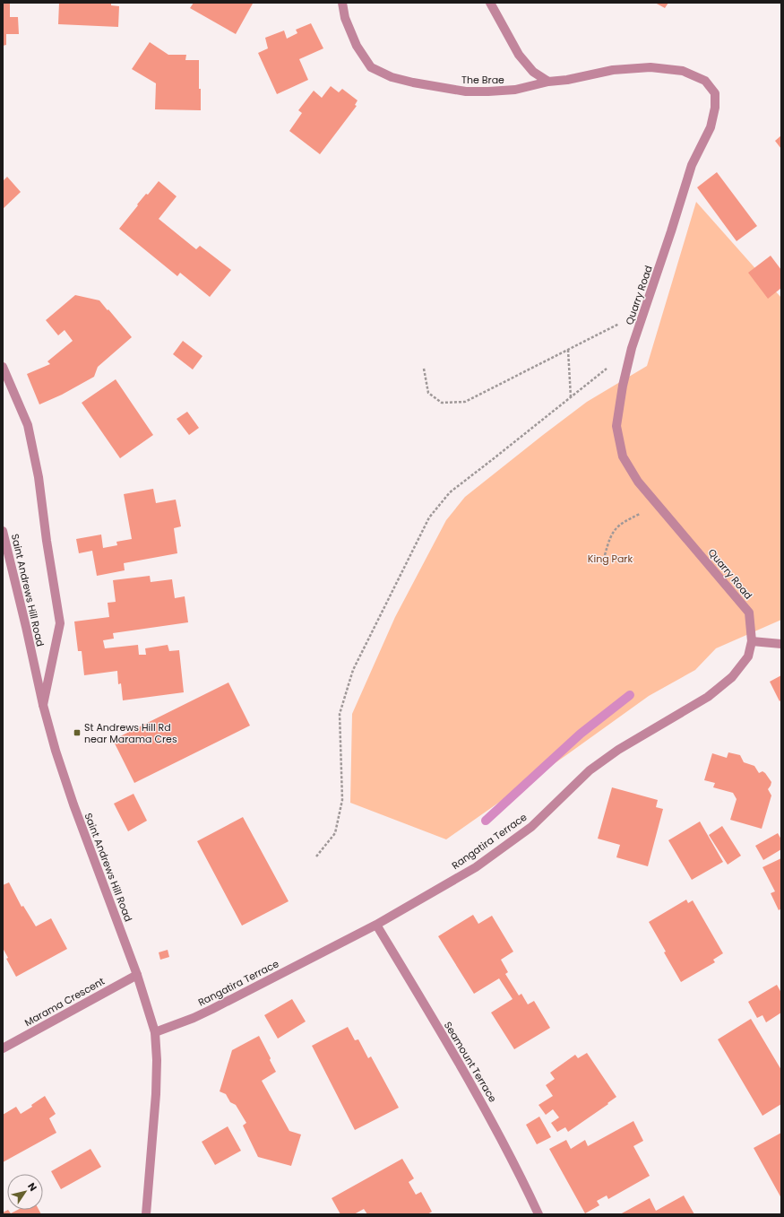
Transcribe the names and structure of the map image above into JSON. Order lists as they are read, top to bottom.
{
  "streets": {
    "street": [
      "The Brae",
      "Quarry Road",
      "Saint Andrews Hill Road",
      "Rangatira Terrace",
      "Marama Crescent",
      "Seamount Terrace"
    ]
  },
  "crossings": [
    ["The Brae", "Quarry Road"],
    ["Quarry Road", "Rangatira Terrace"],
    ["Saint Andrews Hill Road", "Rangatira Terrace"],
    ["Saint Andrews Hill Road", "Marama Crescent"],
    ["Rangatira Terrace", "Seamount Terrace"]
  ],
  "parks": ["King Park"],
  "places": {
    "transit": ["St Andrews Hill Rd near Marama Cres"]
  },
  "north": "top right"
}
